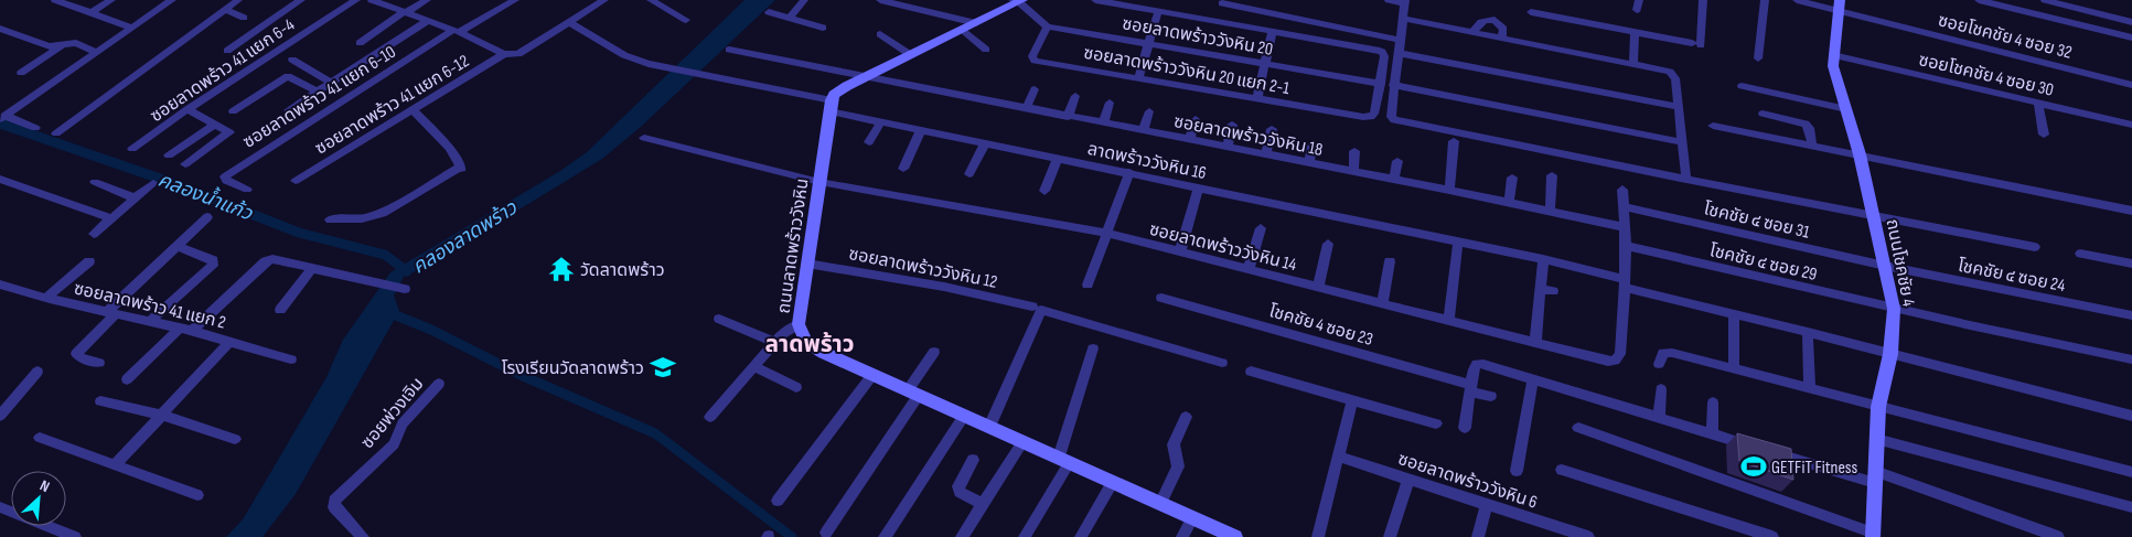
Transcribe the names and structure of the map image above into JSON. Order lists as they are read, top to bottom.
{
  "streets": {
    "main road": ["ถนนลาดพร้าววังหิน", "ถนนโชคชัย 4"],
    "street": [
      "ซอยลาดพร้าววังหิน 20",
      "ซอยโชคชัย 4 ซอย 32",
      "ซอยลาดพร้าว 41 แยก 6-4",
      "ซอยลาดพร้าววังหิน 20 แยก 2-1",
      "ซอยโชคชัย 4 ซอย 30",
      "ซอยลาดพร้าว 41 แยก 6-10",
      "ซอยลาดพร้าว 41 แยก 6-12",
      "ซอยลาดพร้าววังหิน 18",
      "ลาดพร้าววังหิน 16",
      "โชคชัย ๔ ซอย 31",
      "ซอยลาดพร้าววังหิน 14",
      "โชคชัย ๔ ซอย 29",
      "ซอยลาดพร้าววังหิน 12",
      "โชคชัย ๔ ซอย 24",
      "ซอยลาดพร้าว 41 แยก 2",
      "โชคชัย 4 ซอย 23",
      "ซอยพ่วงเจิม",
      "ซอยลาดพร้าววังหิน 6"
    ]
  },
  "crossings": [
    ["ซอยลาดพร้าววังหิน 20", "ซอยลาดพร้าววังหิน 20 แยก 2-1"],
    ["ซอยโชคชัย 4 ซอย 32", "ถนนโชคชัย 4"],
    ["ซอยโชคชัย 4 ซอย 30", "ถนนโชคชัย 4"],
    ["ซอยลาดพร้าว 41 แยก 6-12", "ลาดพร้าววังหิน 16"],
    ["ลาดพร้าววังหิน 16", "ถนนลาดพร้าววังหิน"],
    ["ลาดพร้าววังหิน 16", "ซอยลาดพร้าววังหิน 14"],
    ["ลาดพร้าววังหิน 16", "ถนนโชคชัย 4"],
    ["โชคชัย ๔ ซอย 31", "ถนนโชคชัย 4"],
    ["โชคชัย ๔ ซอย 31", "โชคชัย ๔ ซอย 24"],
    ["ถนนลาดพร้าววังหิน", "ซอยลาดพร้าววังหิน 14"],
    ["ถนนลาดพร้าววังหิน", "ซอยลาดพร้าววังหิน 12"],
    ["โชคชัย ๔ ซอย 29", "ถนนโชคชัย 4"],
    ["ถนนโชคชัย 4", "โชคชัย ๔ ซอย 24"]
  ],
  "districts": ["ลาดพร้าว"],
  "water": ["คลองน้ำแก้ว", "คลองลาดพร้าว"],
  "places": {
    "temple": ["วัดลาดพร้าว"],
    "school or university": ["โรงเรียนวัดลาดพร้าว"],
    "sports": ["GETFiT Fitness"]
  },
  "north": "top right"
}
